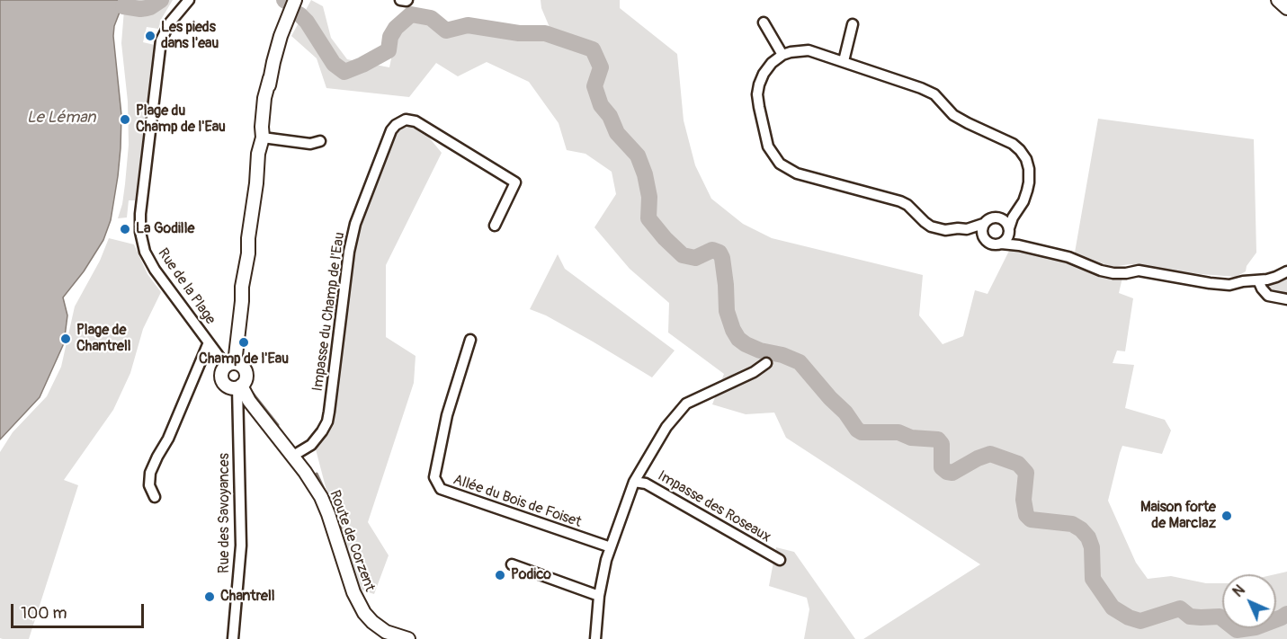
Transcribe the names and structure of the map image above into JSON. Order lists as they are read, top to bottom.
{
  "streets": {
    "street": [
      "Rue de la Plage",
      "Impasse du Champ de l'Eau",
      "Allée du Bois de Foiset",
      "Impasse des Roseaux",
      "Rue des Savoyances",
      "Route de Corzent"
    ]
  },
  "crossings": [
    ["Rue de la Plage", "Rue des Savoyances"],
    ["Rue de la Plage", "Route de Corzent"],
    ["Impasse du Champ de l'Eau", "Route de Corzent"],
    ["Rue des Savoyances", "Route de Corzent"]
  ],
  "water": ["Le Léman"],
  "places": [
    "Les pieds dans l'eau",
    "Plage du Champ de l'Eau",
    "La Godille",
    "Plage de Chantrell",
    "Champ de l'Eau",
    "Maison forte de Marclaz",
    "Podico",
    "Chantrell"
  ],
  "scale_bar": "100 m",
  "north": "top left"
}
